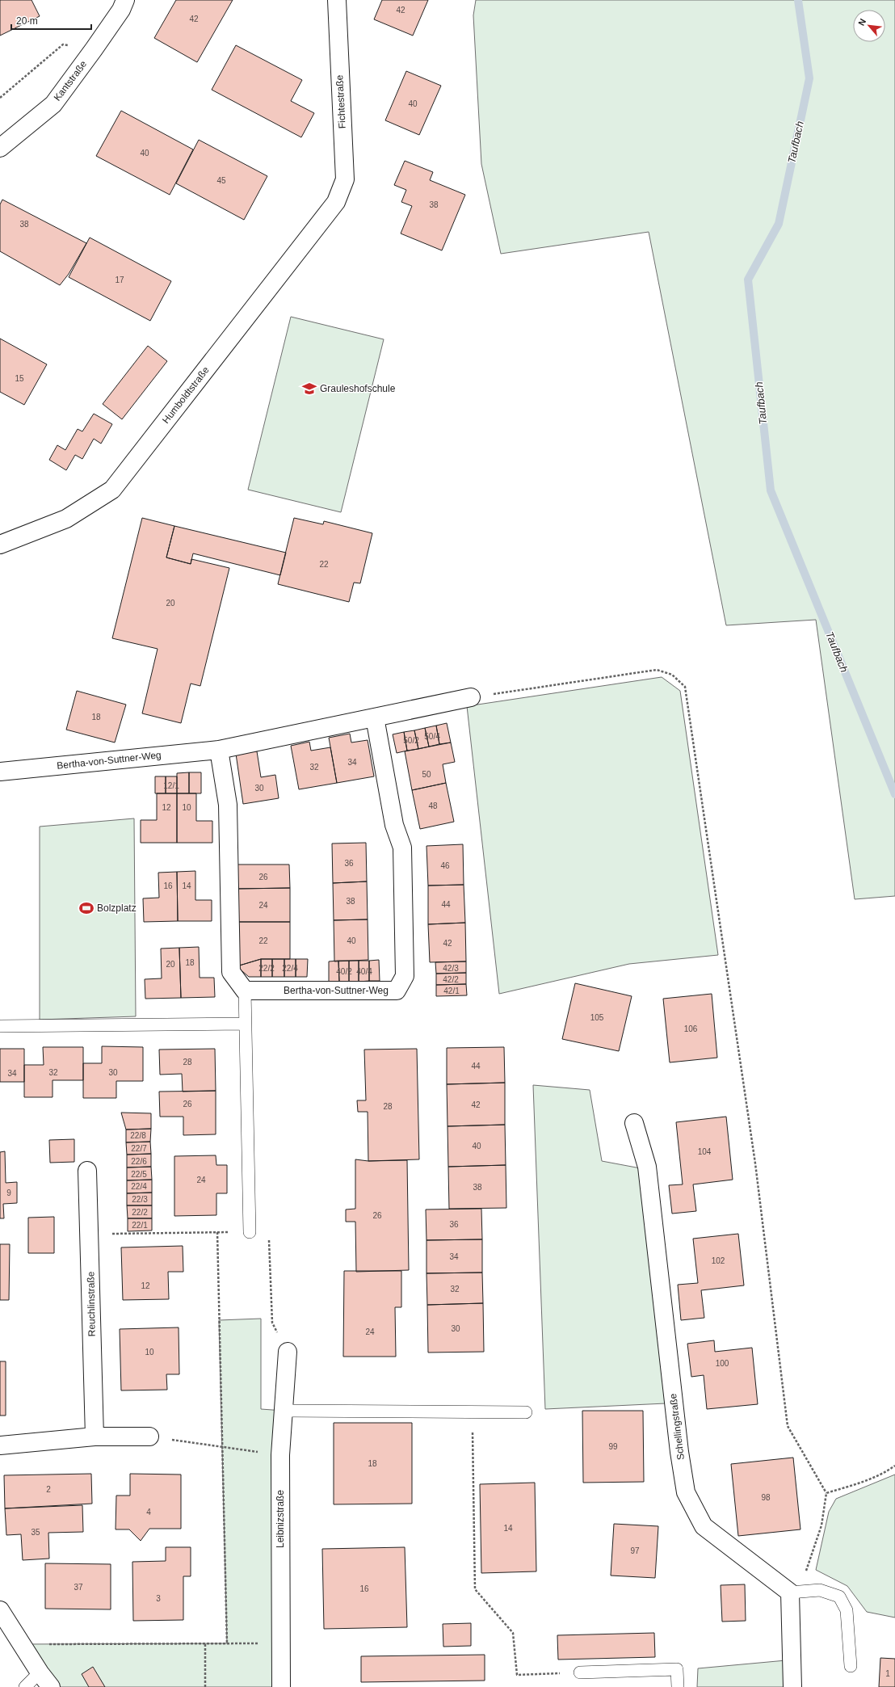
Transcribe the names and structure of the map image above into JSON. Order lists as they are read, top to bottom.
{
  "streets": {
    "street": [
      "Kantstraße",
      "Fichtestraße",
      "Humboldtstraße",
      "Bertha-von-Suttner-Weg",
      "Reuchlinstraße",
      "Schellingstraße",
      "Leibnizstraße"
    ]
  },
  "crossings": [
    ["Fichtestraße", "Humboldtstraße"]
  ],
  "water": ["Taufbach"],
  "places": {
    "school or university": ["Grauleshofschule"],
    "sports": ["Bolzplatz"]
  },
  "house_numbers": [
    "42",
    "42",
    "40",
    "40",
    "45",
    "38",
    "38",
    "17",
    "15",
    "22",
    "20",
    "18",
    "50/4",
    "50/2",
    "34",
    "32",
    "50",
    "12/1",
    "30",
    "48",
    "12",
    "10",
    "36",
    "46",
    "26",
    "16",
    "14",
    "38",
    "44",
    "24",
    "22",
    "40",
    "42",
    "18",
    "20",
    "22/2",
    "22/4",
    "42/3",
    "40/2",
    "40/4",
    "42/2",
    "42/1",
    "105",
    "106",
    "28",
    "44",
    "32",
    "30",
    "34",
    "26",
    "42",
    "28",
    "22/8",
    "40",
    "22/7",
    "104",
    "22/6",
    "22/5",
    "24",
    "22/4",
    "38",
    "9",
    "22/3",
    "22/2",
    "26",
    "36",
    "22/1",
    "34",
    "102",
    "12",
    "32",
    "30",
    "24",
    "10",
    "100",
    "99",
    "18",
    "2",
    "98",
    "4",
    "14",
    "35",
    "97",
    "37",
    "16",
    "3",
    "1"
  ],
  "scale_bar": "20 m",
  "north": "top left"
}
